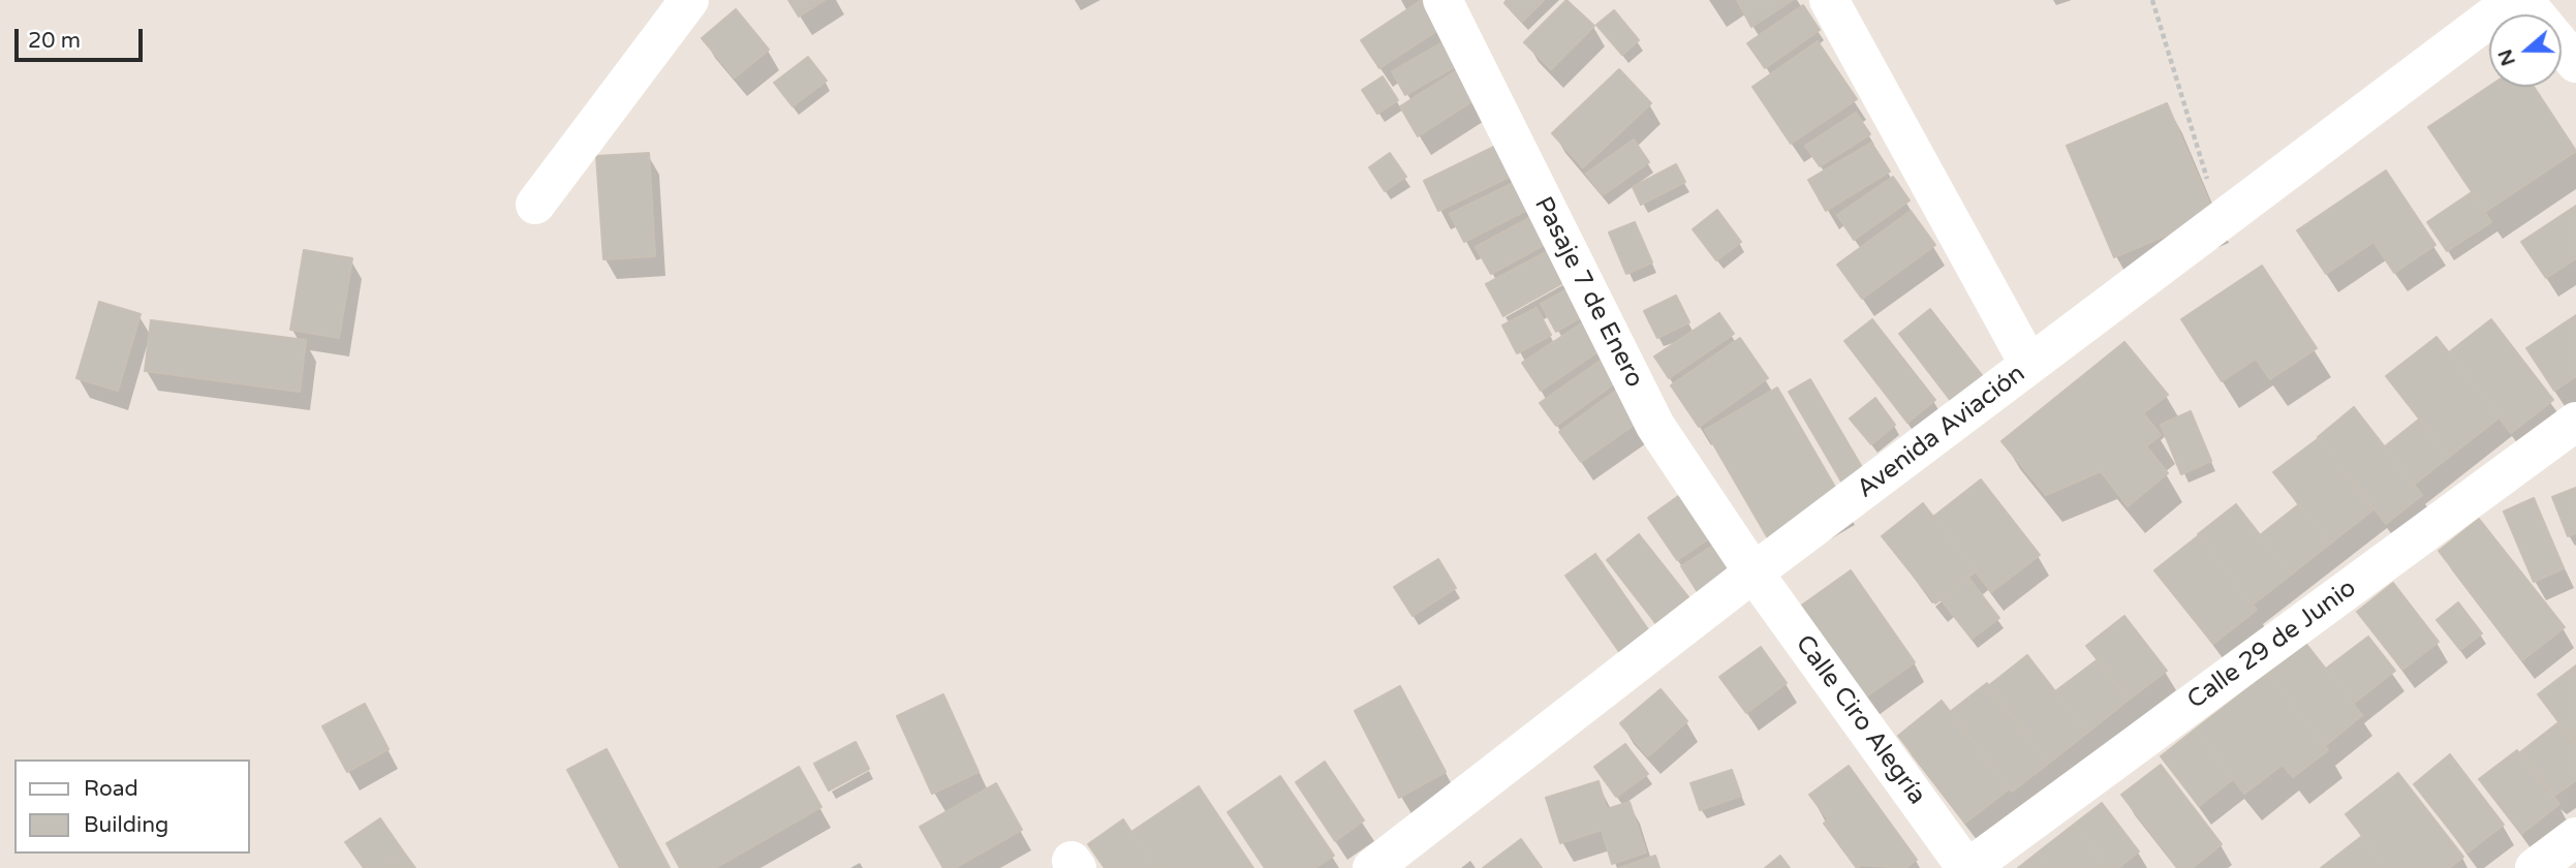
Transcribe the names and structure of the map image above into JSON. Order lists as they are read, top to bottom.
{
  "streets": {
    "street": [
      "Pasaje 7 de Enero",
      "Avenida Aviación",
      "Calle 29 de Junio",
      "Calle Ciro Alegría"
    ]
  },
  "crossings": [
    ["Pasaje 7 de Enero", "Avenida Aviación"],
    ["Pasaje 7 de Enero", "Calle Ciro Alegría"],
    ["Avenida Aviación", "Calle Ciro Alegría"],
    ["Calle 29 de Junio", "Calle Ciro Alegría"]
  ],
  "legend": ["Road", "Building"],
  "scale_bar": "20 m",
  "north": "left"
}
